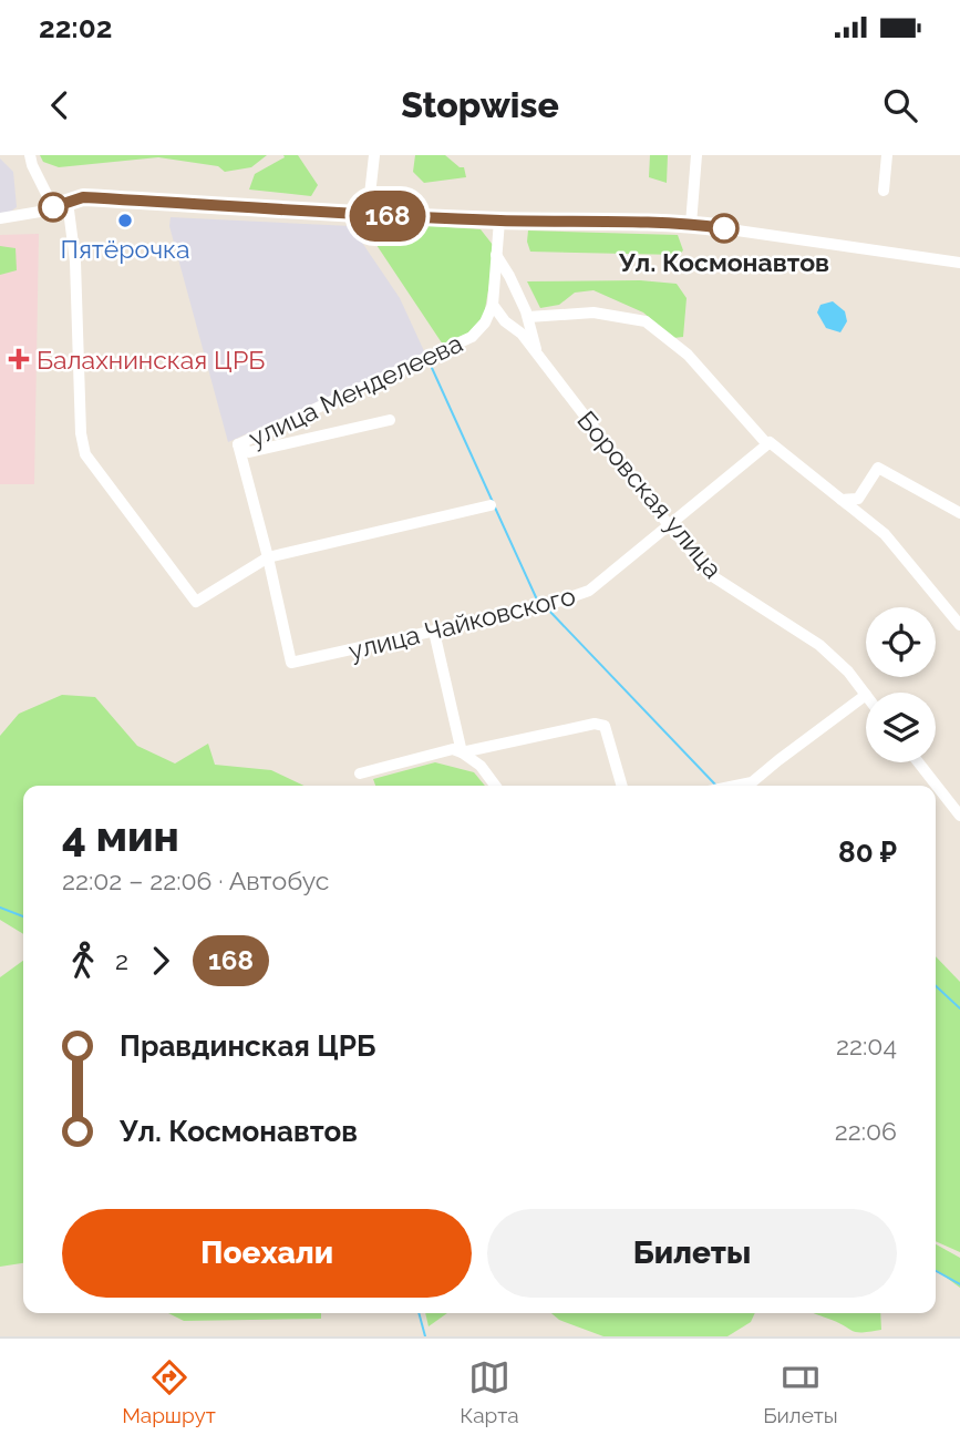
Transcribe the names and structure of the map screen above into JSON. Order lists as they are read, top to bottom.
{
  "streets": {
    "street": ["улица Менделеева", "Боровская улица", "улица Чайковского"]
  },
  "crossings": [
    ["улица Менделеева", "Боровская улица"],
    ["Боровская улица", "улица Чайковского"]
  ],
  "places": {
    "other": ["Пятёрочка", "Ул. Космонавтов"],
    "health": ["Балахнинская ЦРБ"]
  },
  "lines": ["bus line 168"],
  "page": {
    "status": "22:02",
    "header": "Stopwise",
    "on_map": "168",
    "heading": ["4 мин", "22:02 – 22:06 · Автобус", "80 ₽"],
    "legs": ["2", "168"],
    "list": [
      {
        "name": "Правдинская ЦРБ",
        "value": "22:04"
      },
      {
        "name": "Ул. Космонавтов",
        "value": "22:06"
      }
    ],
    "buttons": ["Поехали", "Билеты"],
    "tabs": ["Маршрут", "Карта", "Билеты"]
  }
}
